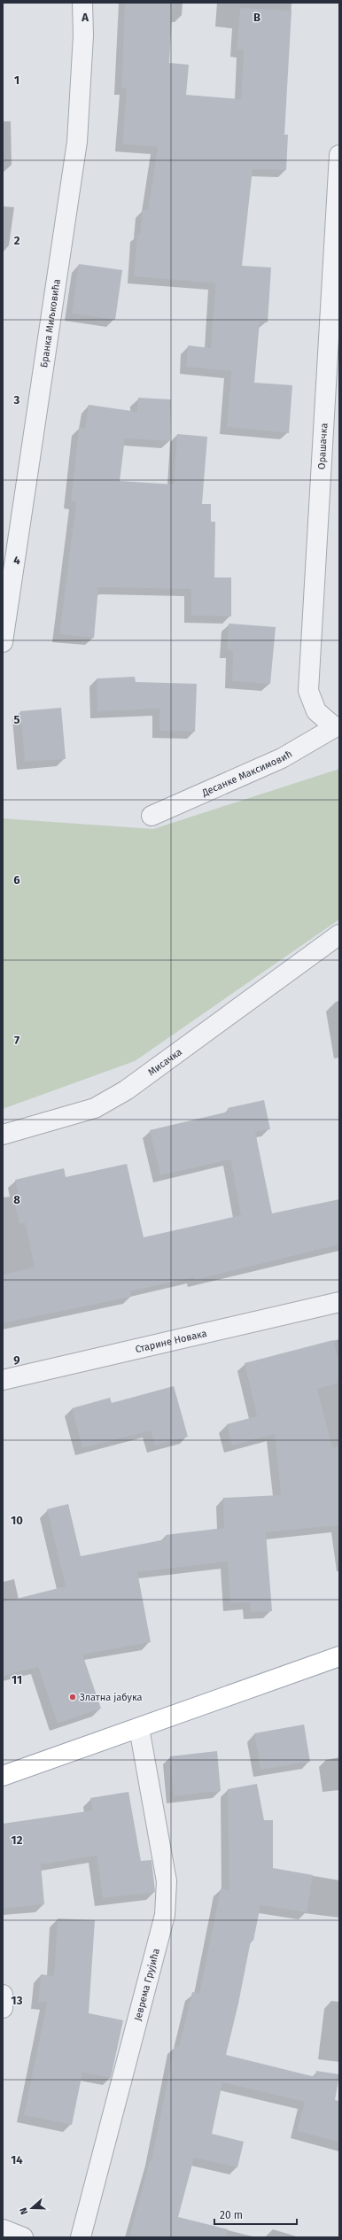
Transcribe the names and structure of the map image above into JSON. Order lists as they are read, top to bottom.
{
  "streets": {
    "street": [
      "Бранка Миљковића",
      "Орашачка",
      "Десанке Максимовић",
      "Мисачка",
      "Старине Новака",
      "Јеврема Грујића"
    ]
  },
  "crossings": [
    ["Орашачка", "Десанке Максимовић"]
  ],
  "places": ["Златна јабука"],
  "scale_bar": "20 m",
  "north": "left",
  "grid": {
    "columns": ["A", "B"],
    "rows": [
      "1",
      "2",
      "3",
      "4",
      "5",
      "6",
      "7",
      "8",
      "9",
      "10",
      "11",
      "12",
      "13",
      "14"
    ]
  }
}
